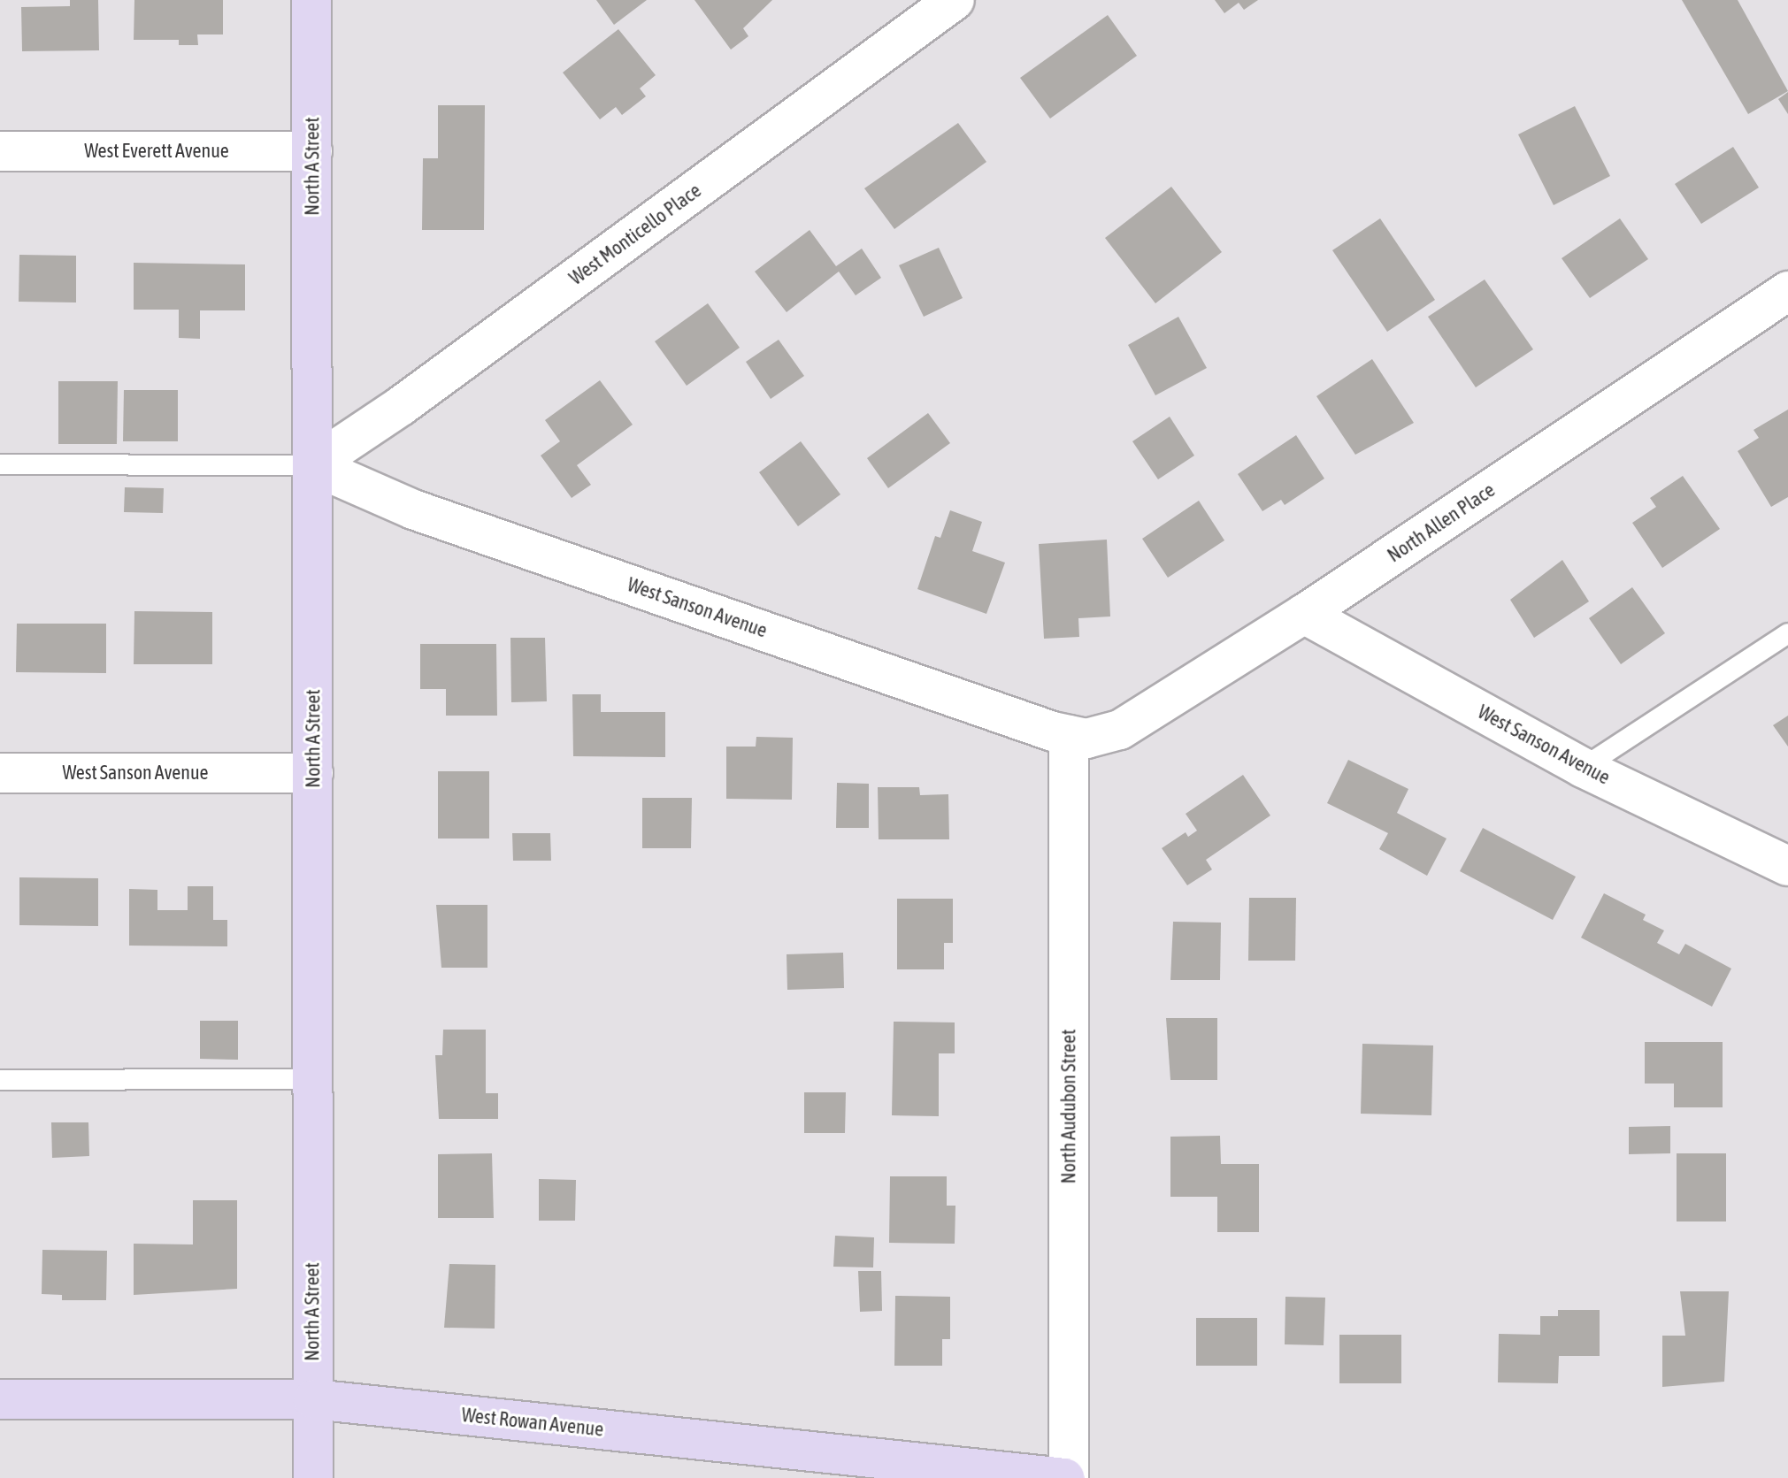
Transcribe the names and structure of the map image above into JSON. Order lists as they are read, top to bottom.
{
  "streets": {
    "street": [
      "West Everett Avenue",
      "North A Street",
      "West Monticello Place",
      "North Allen Place",
      "West Sanson Avenue",
      "North Audubon Street",
      "West Rowan Avenue"
    ]
  },
  "crossings": [
    ["West Everett Avenue", "North A Street"],
    ["North A Street", "West Monticello Place"],
    ["North A Street", "West Sanson Avenue"],
    ["North A Street", "West Rowan Avenue"],
    ["West Monticello Place", "West Sanson Avenue"],
    ["North Allen Place", "West Sanson Avenue"],
    ["North Allen Place", "North Audubon Street"],
    ["West Sanson Avenue", "North Audubon Street"],
    ["North Audubon Street", "West Rowan Avenue"]
  ]
}
